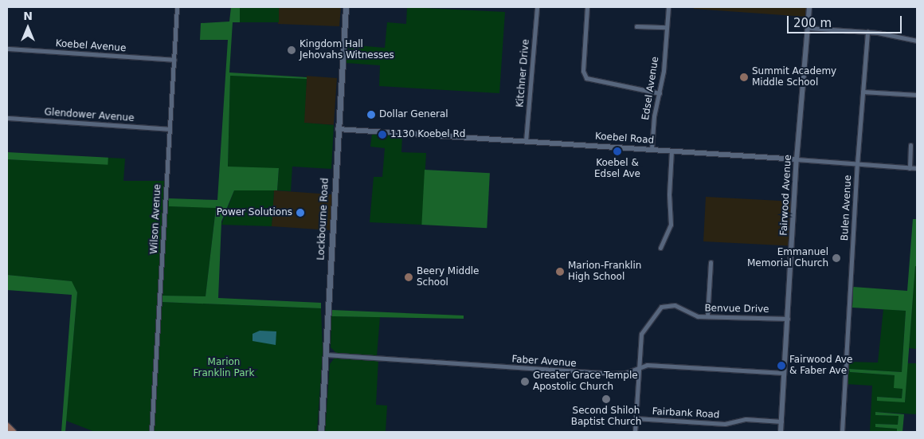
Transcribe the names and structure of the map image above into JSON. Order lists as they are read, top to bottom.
{
  "streets": {
    "main road": ["Lockbourne Road"],
    "street": [
      "Koebel Avenue",
      "Kitchner Drive",
      "Edsel Avenue",
      "Glendower Avenue",
      "Koebel Road",
      "Fairwood Avenue",
      "Bulen Avenue",
      "Wilson Avenue",
      "Benvue Drive",
      "Faber Avenue",
      "Fairbank Road"
    ]
  },
  "crossings": [
    ["Koebel Avenue", "Wilson Avenue"],
    ["Kitchner Drive", "Koebel Road"],
    ["Edsel Avenue", "Koebel Road"],
    ["Glendower Avenue", "Wilson Avenue"],
    ["Koebel Road", "Fairwood Avenue"],
    ["Koebel Road", "Bulen Avenue"],
    ["Koebel Road", "Lockbourne Road"],
    ["Fairwood Avenue", "Benvue Drive"],
    ["Fairwood Avenue", "Faber Avenue"],
    ["Fairwood Avenue", "Fairbank Road"],
    ["Lockbourne Road", "Faber Avenue"],
    ["Benvue Drive", "Faber Avenue"]
  ],
  "parks": ["Marion Franklin Park"],
  "places": [
    "Kingdom Hall Jehovahs Witnesses",
    "Summit Academy Middle School",
    "Dollar General",
    "1130 Koebel Rd",
    "Koebel & Edsel Ave",
    "Power Solutions",
    "Emmanuel Memorial Church",
    "Marion-Franklin High School",
    "Beery Middle School",
    "Fairwood Ave & Faber Ave",
    "Greater Grace Temple Apostolic Church",
    "Second Shiloh Baptist Church"
  ],
  "scale_bar": "200 m",
  "north": "top"
}
